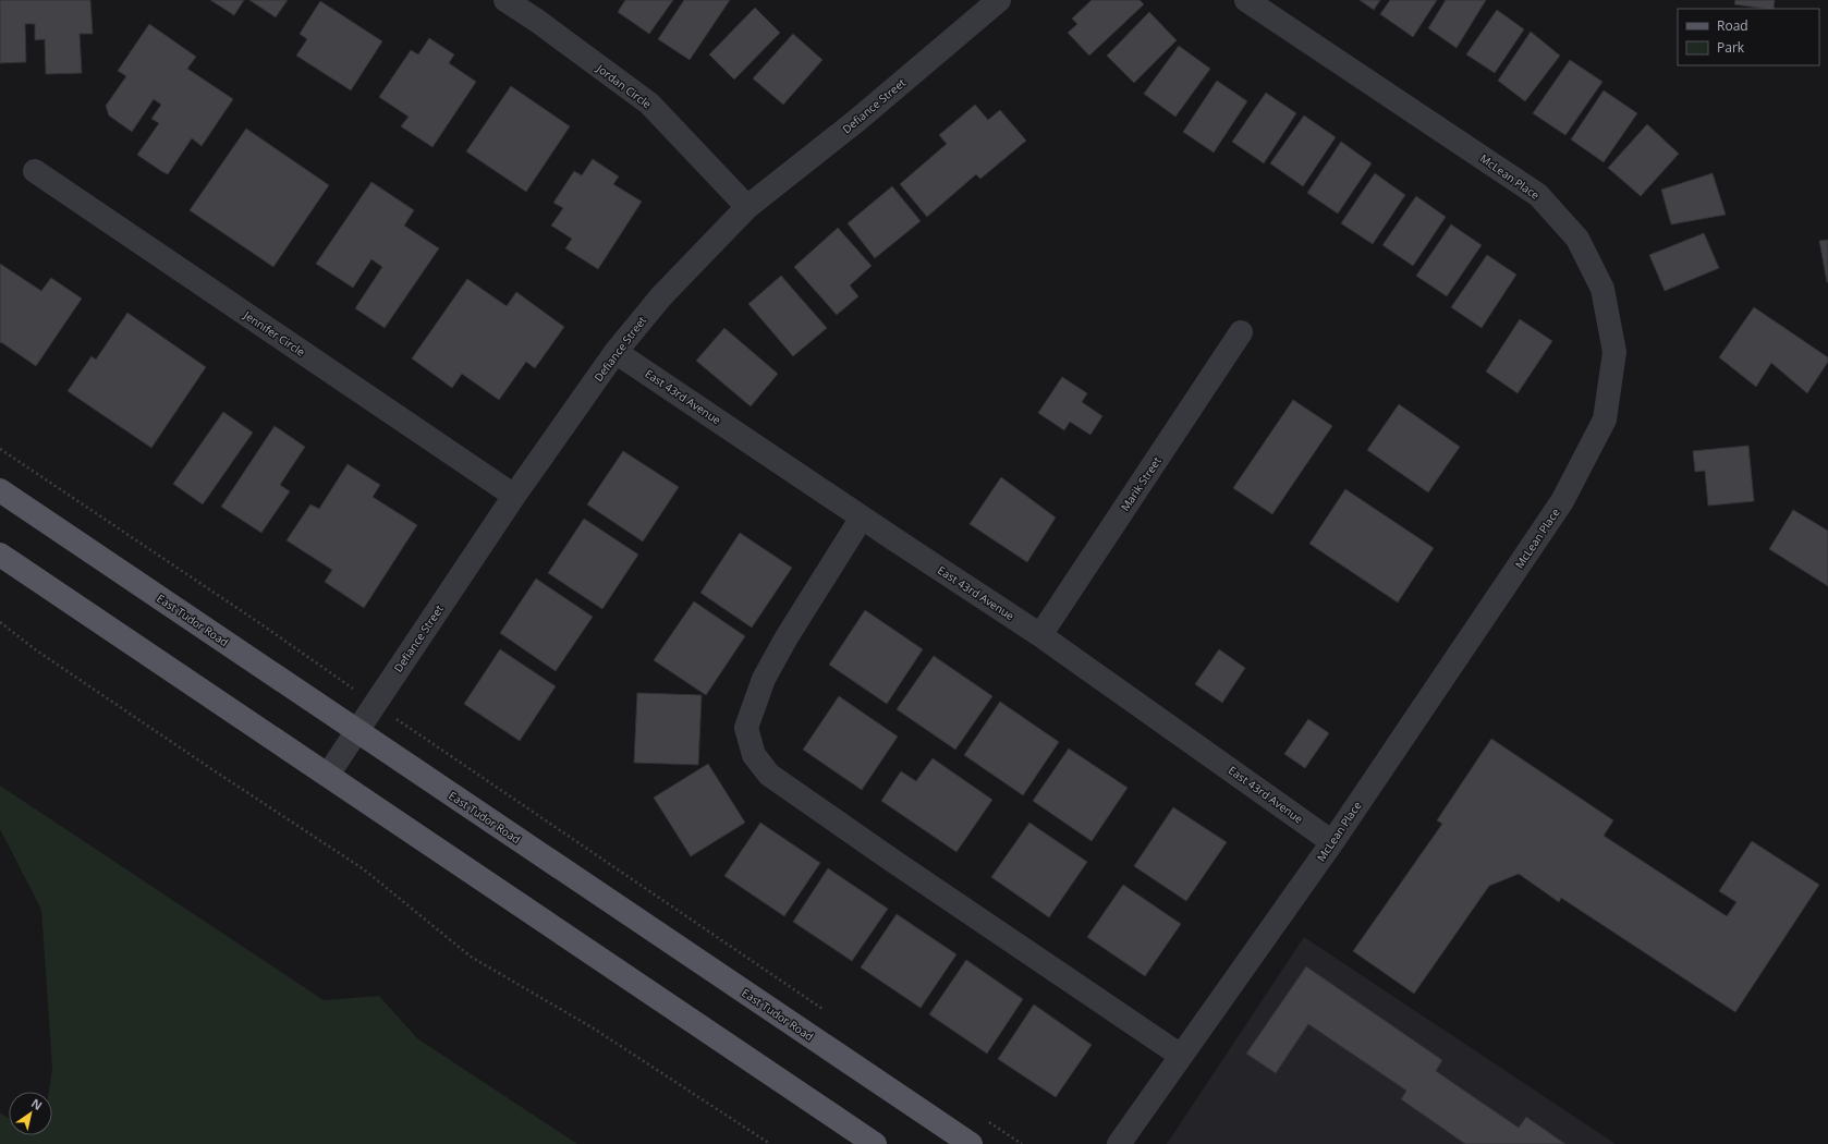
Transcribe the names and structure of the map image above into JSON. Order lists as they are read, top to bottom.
{
  "streets": {
    "main road": ["East Tudor Road"],
    "street": [
      "Jordan Circle",
      "Defiance Street",
      "McLean Place",
      "Jennifer Circle",
      "East 43rd Avenue",
      "Marik Street"
    ]
  },
  "crossings": [
    ["Jordan Circle", "Defiance Street"],
    ["Defiance Street", "Jennifer Circle"],
    ["Defiance Street", "East 43rd Avenue"],
    ["Defiance Street", "East Tudor Road"],
    ["McLean Place", "East 43rd Avenue"],
    ["East 43rd Avenue", "Marik Street"]
  ],
  "legend": ["Road", "Park"],
  "north": "top right"
}
